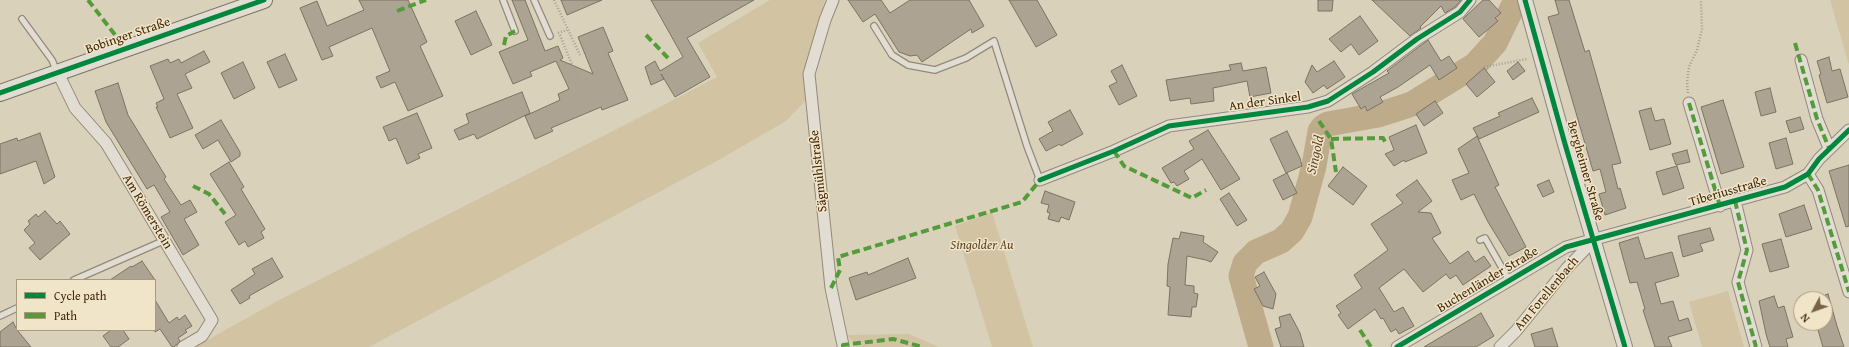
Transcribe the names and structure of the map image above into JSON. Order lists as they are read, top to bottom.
{
  "streets": {
    "main road": ["Bobinger Straße"],
    "street": [
      "An der Sinkel",
      "Sägmühlstraße",
      "Bergheimer Straße",
      "Tiberiusstraße",
      "Am Römerstein",
      "Buchenländer Straße",
      "Am Forellenbach"
    ]
  },
  "crossings": [
    ["Bobinger Straße", "Am Römerstein"],
    ["Bergheimer Straße", "Tiberiusstraße"],
    ["Bergheimer Straße", "Buchenländer Straße"],
    ["Bergheimer Straße", "Am Forellenbach"],
    ["Tiberiusstraße", "Buchenländer Straße"],
    ["Tiberiusstraße", "Am Forellenbach"],
    ["Buchenländer Straße", "Am Forellenbach"]
  ],
  "water": ["Singold"],
  "parks": ["Singolder Au"],
  "legend": ["Cycle path", "Path"],
  "north": "bottom left"
}
